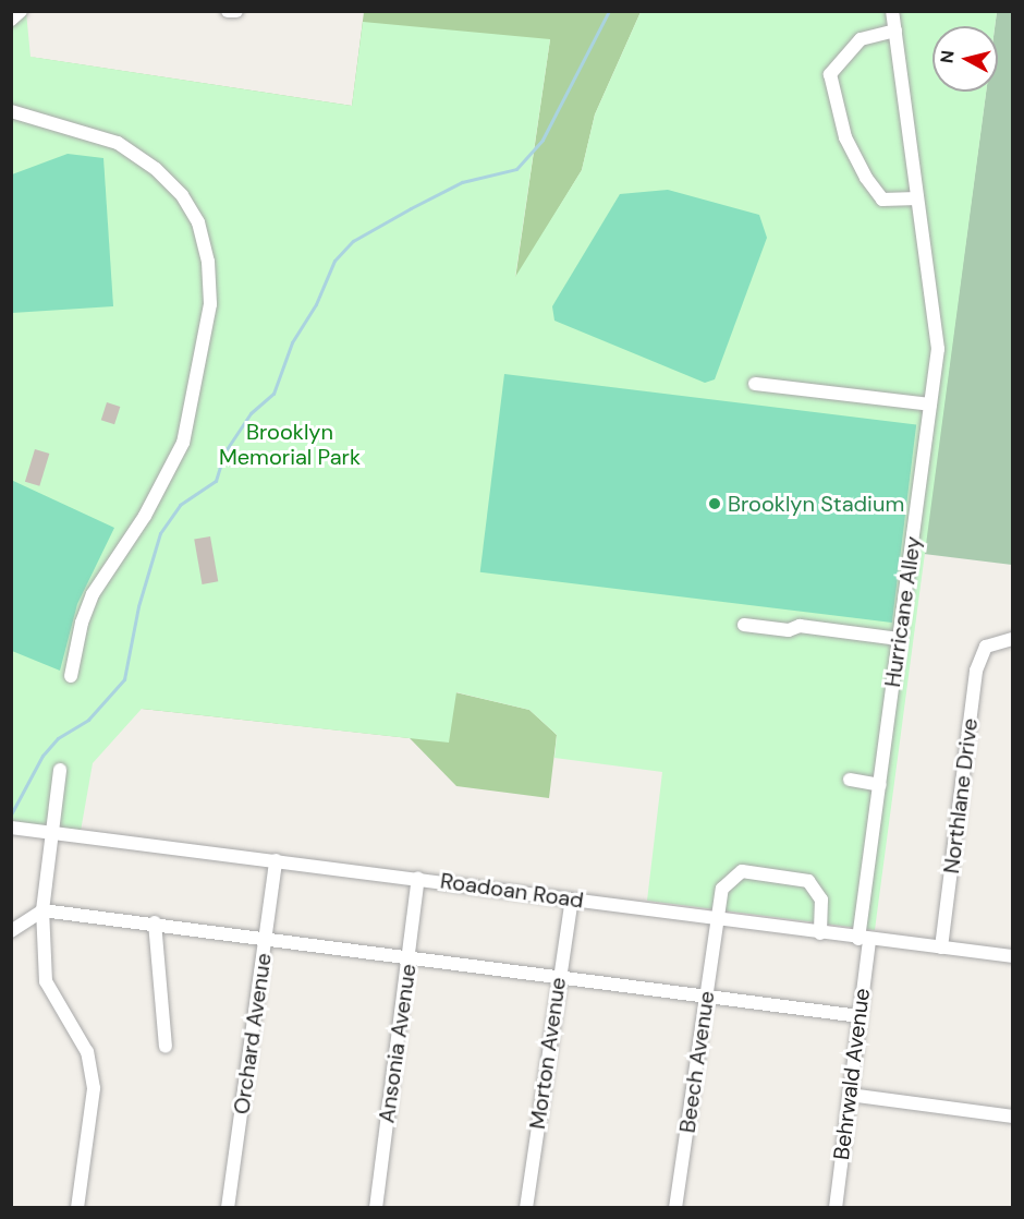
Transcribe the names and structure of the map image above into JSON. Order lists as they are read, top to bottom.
{
  "streets": {
    "street": [
      "Hurricane Alley",
      "Northlane Drive",
      "Roadoan Road",
      "Orchard Avenue",
      "Ansonia Avenue",
      "Morton Avenue",
      "Beech Avenue",
      "Behrwald Avenue"
    ]
  },
  "crossings": [
    ["Hurricane Alley", "Roadoan Road"],
    ["Hurricane Alley", "Behrwald Avenue"],
    ["Northlane Drive", "Roadoan Road"],
    ["Roadoan Road", "Orchard Avenue"],
    ["Roadoan Road", "Ansonia Avenue"],
    ["Roadoan Road", "Morton Avenue"],
    ["Roadoan Road", "Beech Avenue"],
    ["Roadoan Road", "Behrwald Avenue"]
  ],
  "parks": ["Brooklyn Memorial Park"],
  "places": ["Brooklyn Stadium"],
  "north": "left"
}
